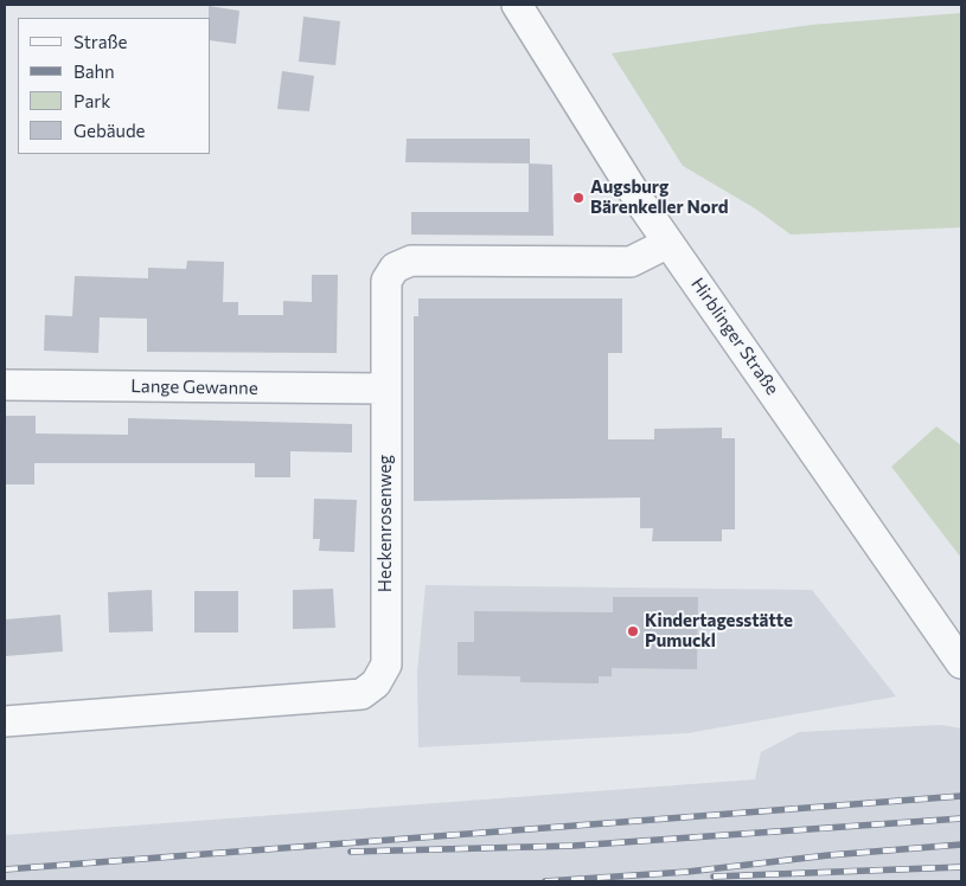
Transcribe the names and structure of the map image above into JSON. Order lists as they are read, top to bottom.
{
  "streets": {
    "street": ["Hirblinger Straße", "Lange Gewanne", "Heckenrosenweg"]
  },
  "crossings": [
    ["Hirblinger Straße", "Heckenrosenweg"],
    ["Lange Gewanne", "Heckenrosenweg"]
  ],
  "places": ["Augsburg Bärenkeller Nord", "Kindertagesstätte Pumuckl"],
  "legend": [
    "Straße",
    "Bahn",
    "Park",
    "Gebäude"
  ]
}
